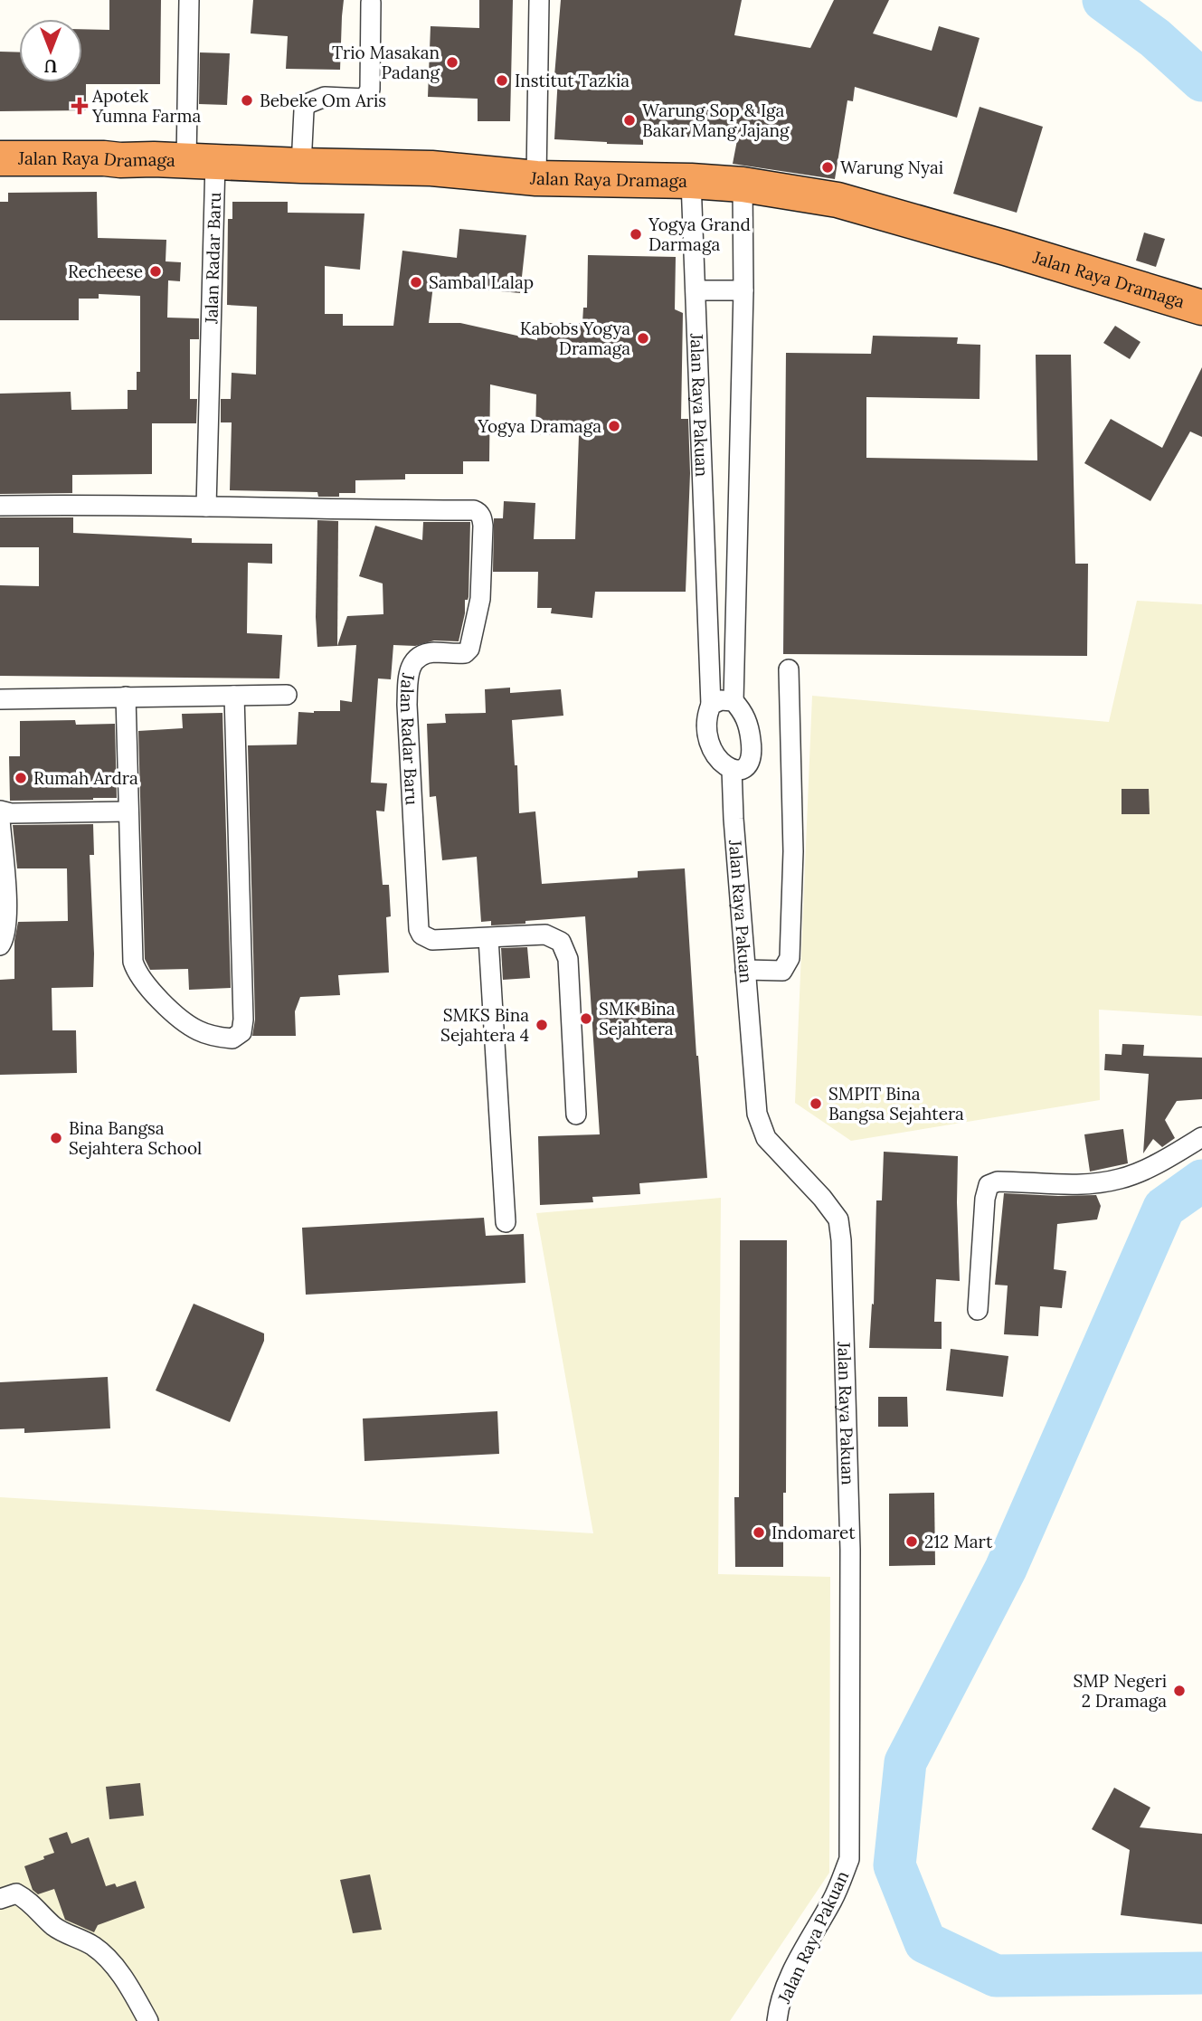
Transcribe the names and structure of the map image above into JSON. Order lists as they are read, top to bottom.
{
  "streets": {
    "highway": ["Jalan Raya Dramaga"],
    "street": ["Jalan Radar Baru", "Jalan Raya Pakuan"]
  },
  "crossings": [
    ["Jalan Raya Dramaga", "Jalan Radar Baru"],
    ["Jalan Raya Dramaga", "Jalan Raya Pakuan"]
  ],
  "places": {
    "other": [
      "Trio Masakan Padang",
      "Institut Tazkia",
      "Bebeke Om Aris",
      "Warung Sop & Iga Bakar Mang Jajang",
      "Warung Nyai",
      "Yogya Grand Darmaga",
      "Recheese",
      "Sambal Lalap",
      "Kabobs Yogya Dramaga",
      "Yogya Dramaga",
      "Rumah Ardra",
      "SMK Bina Sejahtera",
      "SMKS Bina Sejahtera 4",
      "SMPIT Bina Bangsa Sejahtera",
      "Bina Bangsa Sejahtera School",
      "Indomaret",
      "212 Mart",
      "SMP Negeri 2 Dramaga"
    ],
    "health": ["Apotek Yumna Farma"]
  },
  "north": "bottom"
}
